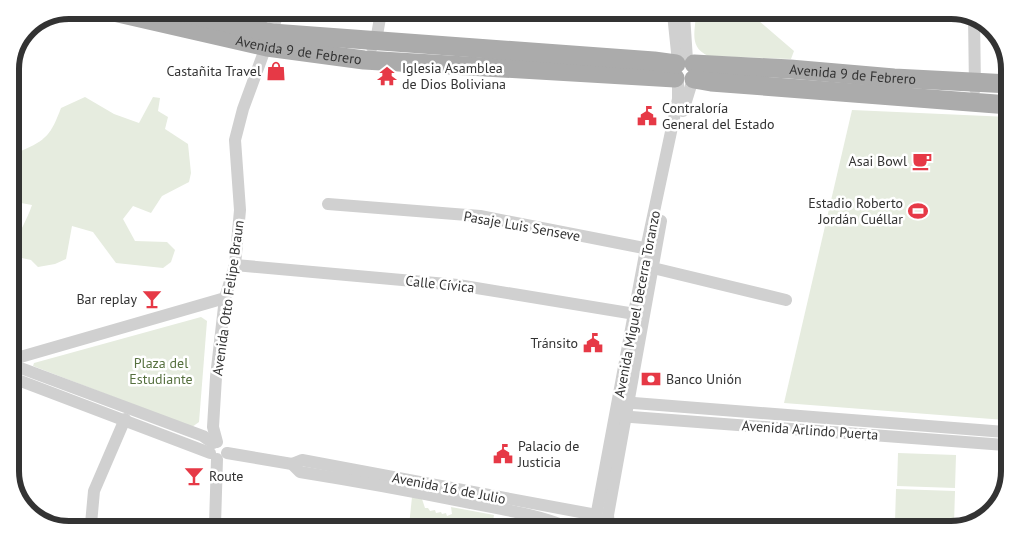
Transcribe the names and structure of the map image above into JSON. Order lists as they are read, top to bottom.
{
  "streets": {
    "main road": ["Avenida 9 de Febrero"],
    "street": [
      "Pasaje Luis Senseve",
      "Calle Cívica",
      "Avenida Otto Felipe Braun",
      "Avenida Miguel Becerra Toranzo",
      "Avenida Arlindo Puerta",
      "Avenida 16 de Julio"
    ]
  },
  "crossings": [
    ["Avenida 9 de Febrero", "Avenida Otto Felipe Braun"],
    ["Avenida 9 de Febrero", "Avenida Miguel Becerra Toranzo"],
    ["Pasaje Luis Senseve", "Avenida Miguel Becerra Toranzo"],
    ["Calle Cívica", "Avenida Otto Felipe Braun"],
    ["Calle Cívica", "Avenida Miguel Becerra Toranzo"],
    ["Avenida Otto Felipe Braun", "Avenida 16 de Julio"],
    ["Avenida Miguel Becerra Toranzo", "Avenida Arlindo Puerta"]
  ],
  "parks": ["Plaza del Estudiante"],
  "places": {
    "shop": ["Castañita Travel"],
    "temple": ["Iglesia Asamblea de Dios Boliviana"],
    "public building": ["Contraloría General del Estado", "Tránsito", "Palacio de Justicia"],
    "cafe": ["Asai Bowl"],
    "sports": ["Estadio Roberto Jordán Cuéllar"],
    "bar": ["Bar replay", "Route"],
    "bank": ["Banco Unión"]
  }
}
